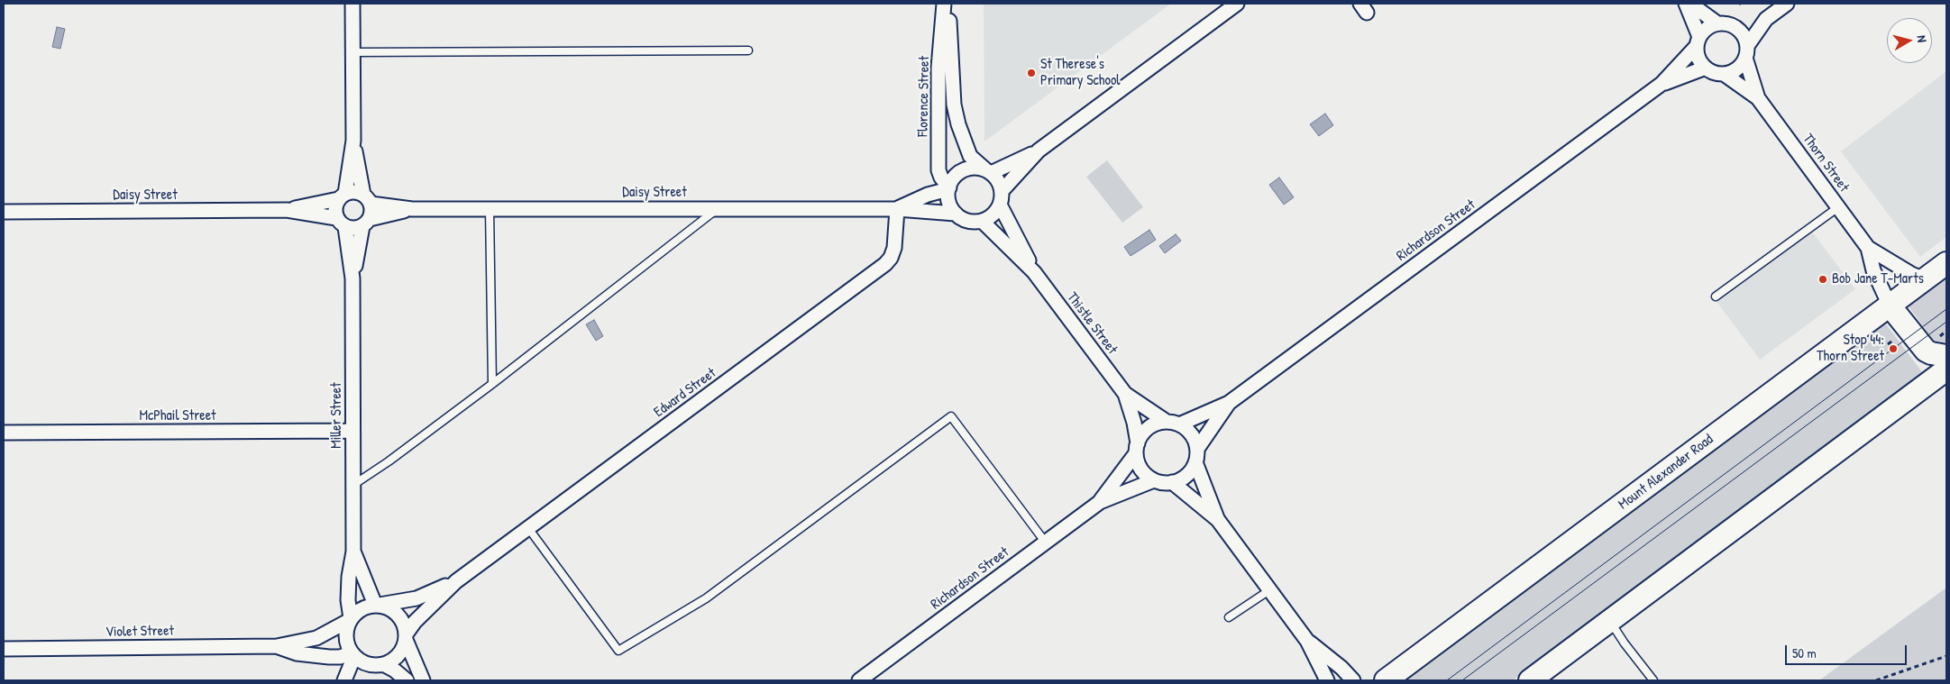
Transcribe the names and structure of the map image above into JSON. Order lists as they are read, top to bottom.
{
  "streets": {
    "main road": ["Mount Alexander Road"],
    "street": [
      "Florence Street",
      "Thorn Street",
      "Daisy Street",
      "Richardson Street",
      "Thistle Street",
      "Edward Street",
      "Miller Street",
      "McPhail Street",
      "Violet Street"
    ]
  },
  "crossings": [
    ["Florence Street", "Daisy Street"],
    ["Florence Street", "Thistle Street"],
    ["Thorn Street", "Richardson Street"],
    ["Thorn Street", "Mount Alexander Road"],
    ["Daisy Street", "Thistle Street"],
    ["Daisy Street", "Edward Street"],
    ["Daisy Street", "Miller Street"],
    ["Richardson Street", "Thistle Street"],
    ["Edward Street", "Miller Street"],
    ["Edward Street", "Violet Street"],
    ["Miller Street", "McPhail Street"],
    ["Miller Street", "Violet Street"]
  ],
  "places": ["St Therese's Primary School", "Bob Jane T-Marts", "Stop 44: Thorn Street"],
  "scale_bar": "50 m",
  "north": "right"
}
